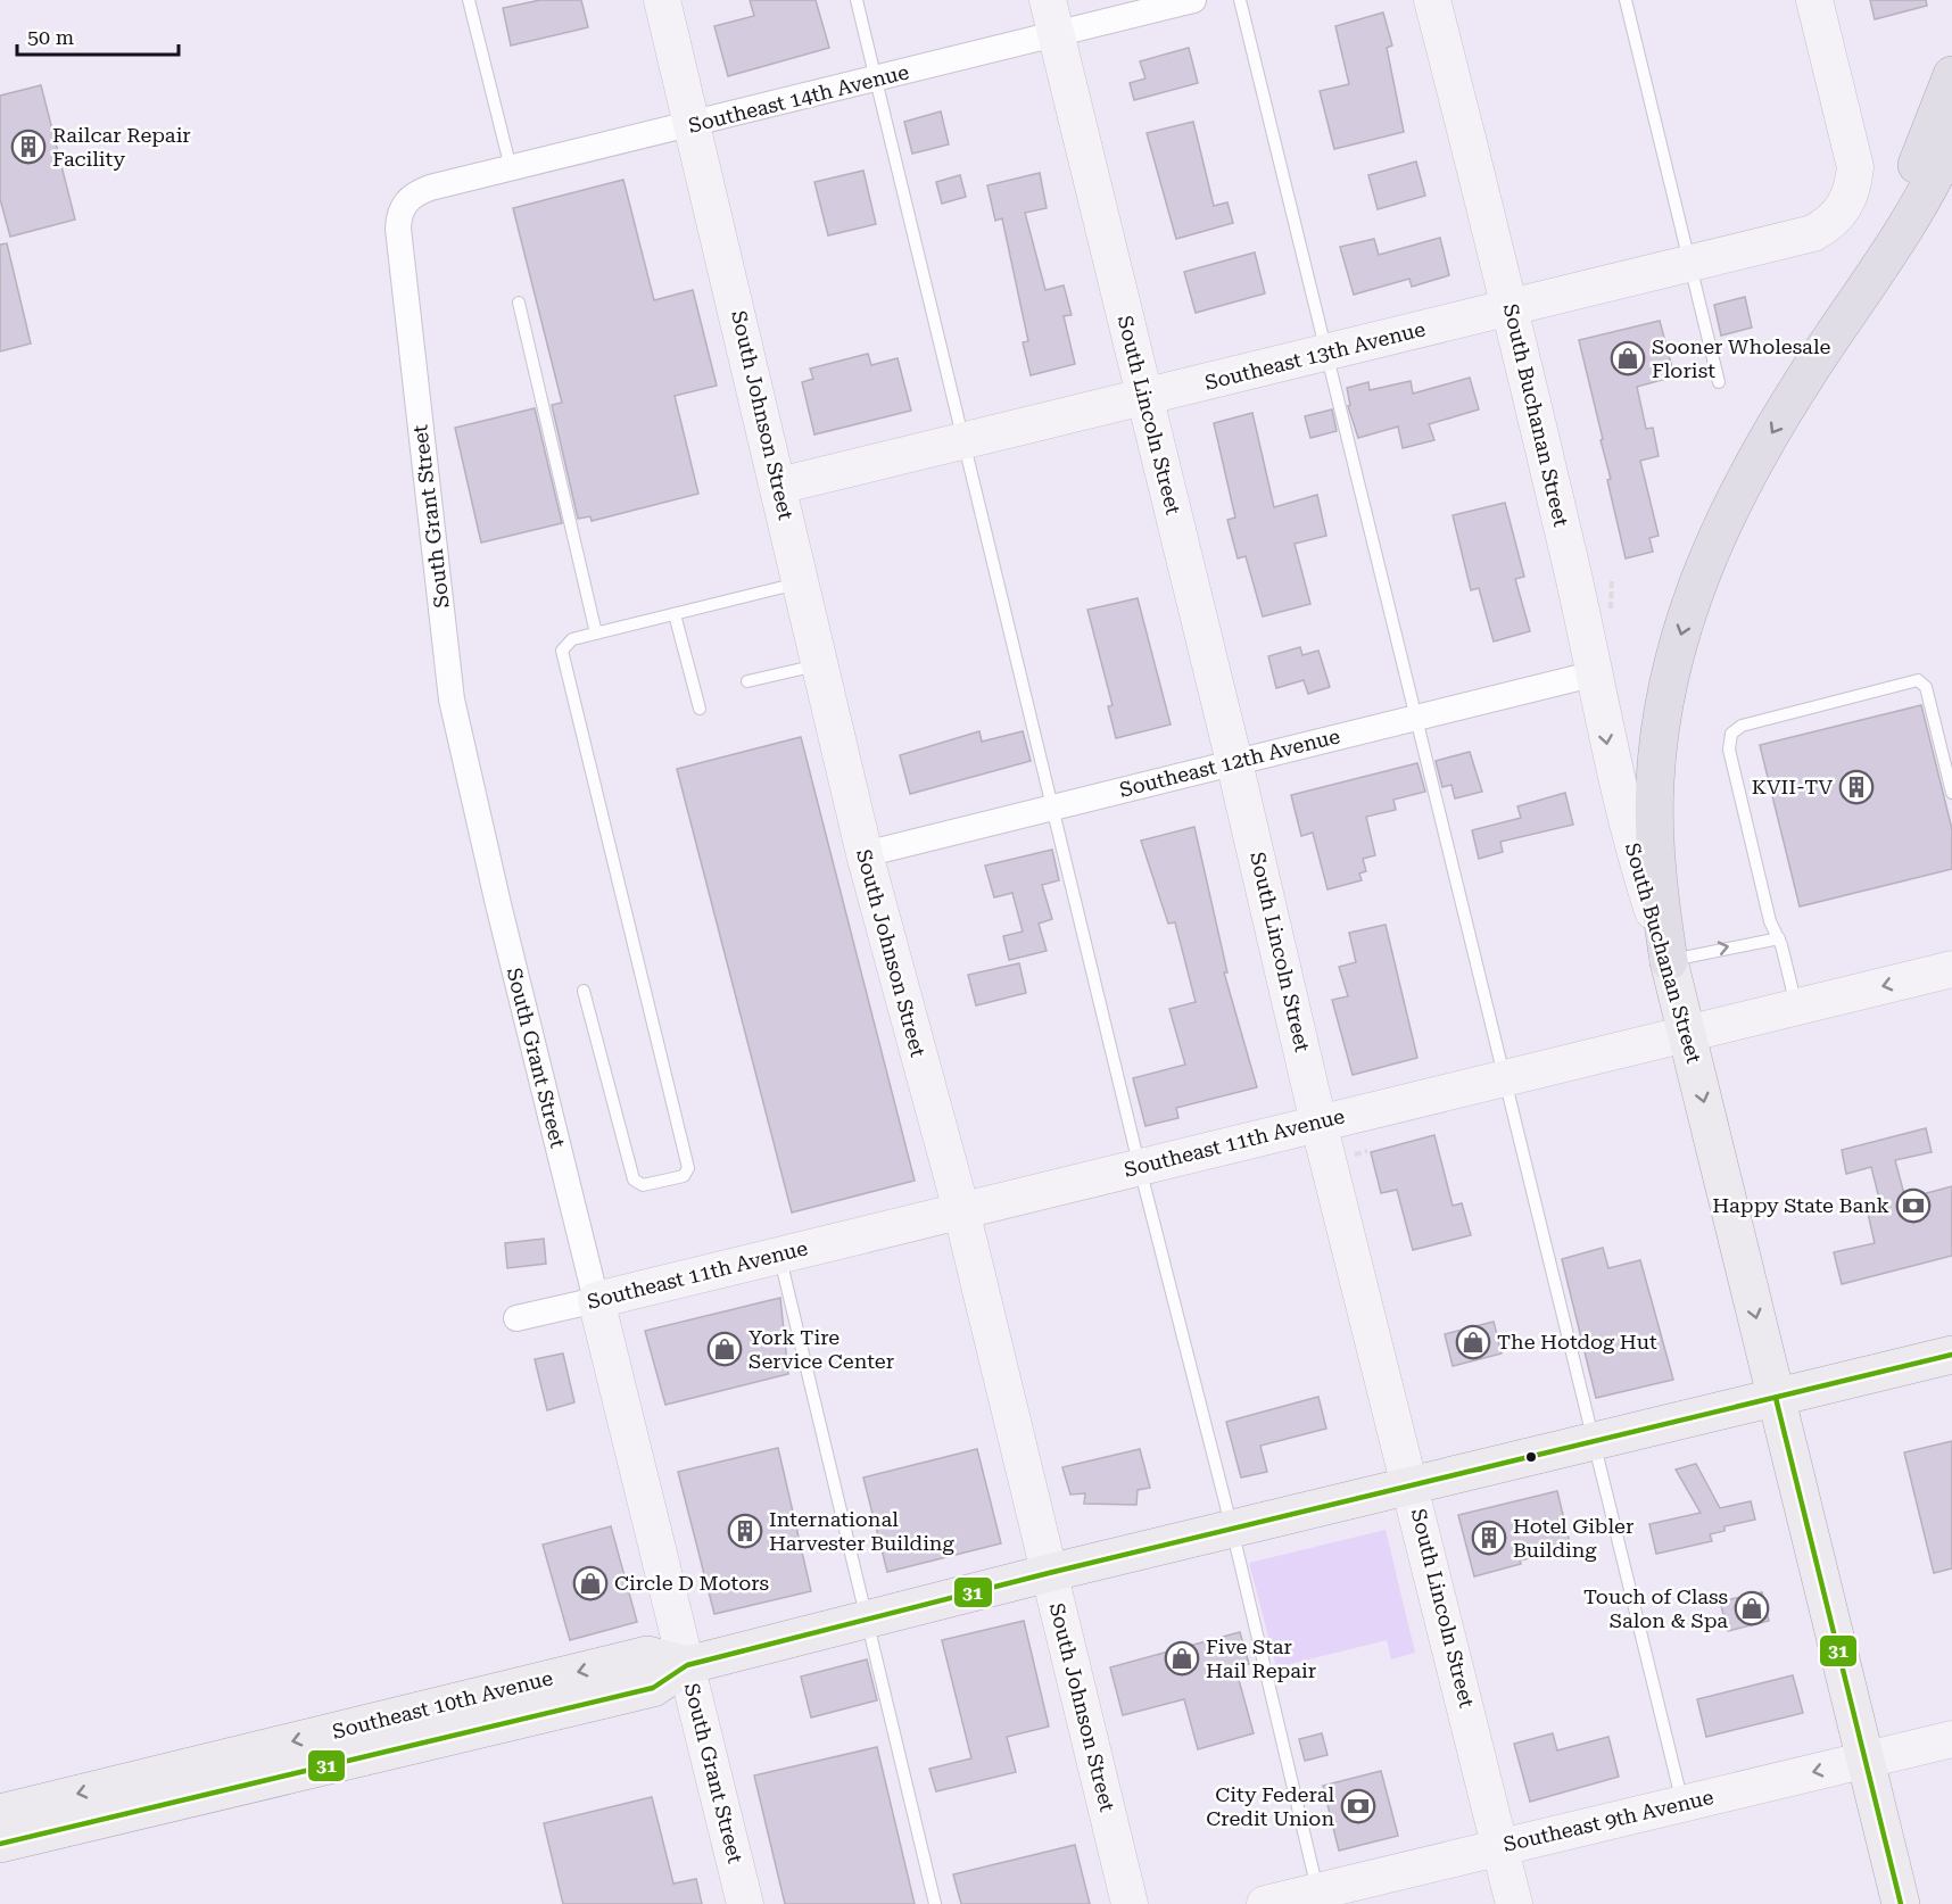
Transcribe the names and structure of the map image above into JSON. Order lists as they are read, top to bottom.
{
  "streets": {
    "main road": ["South Buchanan Street", "Southeast 10th Avenue"],
    "street": [
      "Southeast 14th Avenue",
      "Southeast 13th Avenue",
      "South Johnson Street",
      "South Lincoln Street",
      "South Grant Street",
      "Southeast 12th Avenue",
      "Southeast 11th Avenue",
      "Southeast 9th Avenue"
    ]
  },
  "crossings": [
    ["Southeast 14th Avenue", "South Johnson Street"],
    ["Southeast 14th Avenue", "South Lincoln Street"],
    ["Southeast 14th Avenue", "South Grant Street"],
    ["Southeast 13th Avenue", "South Johnson Street"],
    ["Southeast 13th Avenue", "South Lincoln Street"],
    ["Southeast 13th Avenue", "South Buchanan Street"],
    ["South Johnson Street", "Southeast 12th Avenue"],
    ["South Johnson Street", "Southeast 11th Avenue"],
    ["South Johnson Street", "Southeast 10th Avenue"],
    ["South Lincoln Street", "Southeast 12th Avenue"],
    ["South Lincoln Street", "Southeast 11th Avenue"],
    ["South Lincoln Street", "Southeast 10th Avenue"],
    ["South Lincoln Street", "Southeast 9th Avenue"],
    ["South Buchanan Street", "Southeast 12th Avenue"],
    ["South Buchanan Street", "Southeast 11th Avenue"],
    ["South Buchanan Street", "Southeast 10th Avenue"],
    ["South Buchanan Street", "Southeast 9th Avenue"],
    ["South Grant Street", "Southeast 11th Avenue"],
    ["South Grant Street", "Southeast 10th Avenue"]
  ],
  "places": {
    "building": [
      "Railcar Repair Facility",
      "KVII-TV",
      "International Harvester Building",
      "Hotel Gibler Building"
    ],
    "shop": [
      "Sooner Wholesale Florist",
      "The Hotdog Hut",
      "York Tire Service Center",
      "Circle D Motors",
      "Touch of Class Salon & Spa",
      "Five Star Hail Repair"
    ],
    "bank": ["Happy State Bank", "City Federal Credit Union"]
  },
  "lines": ["transit line 31"],
  "scale_bar": "50 m"
}
